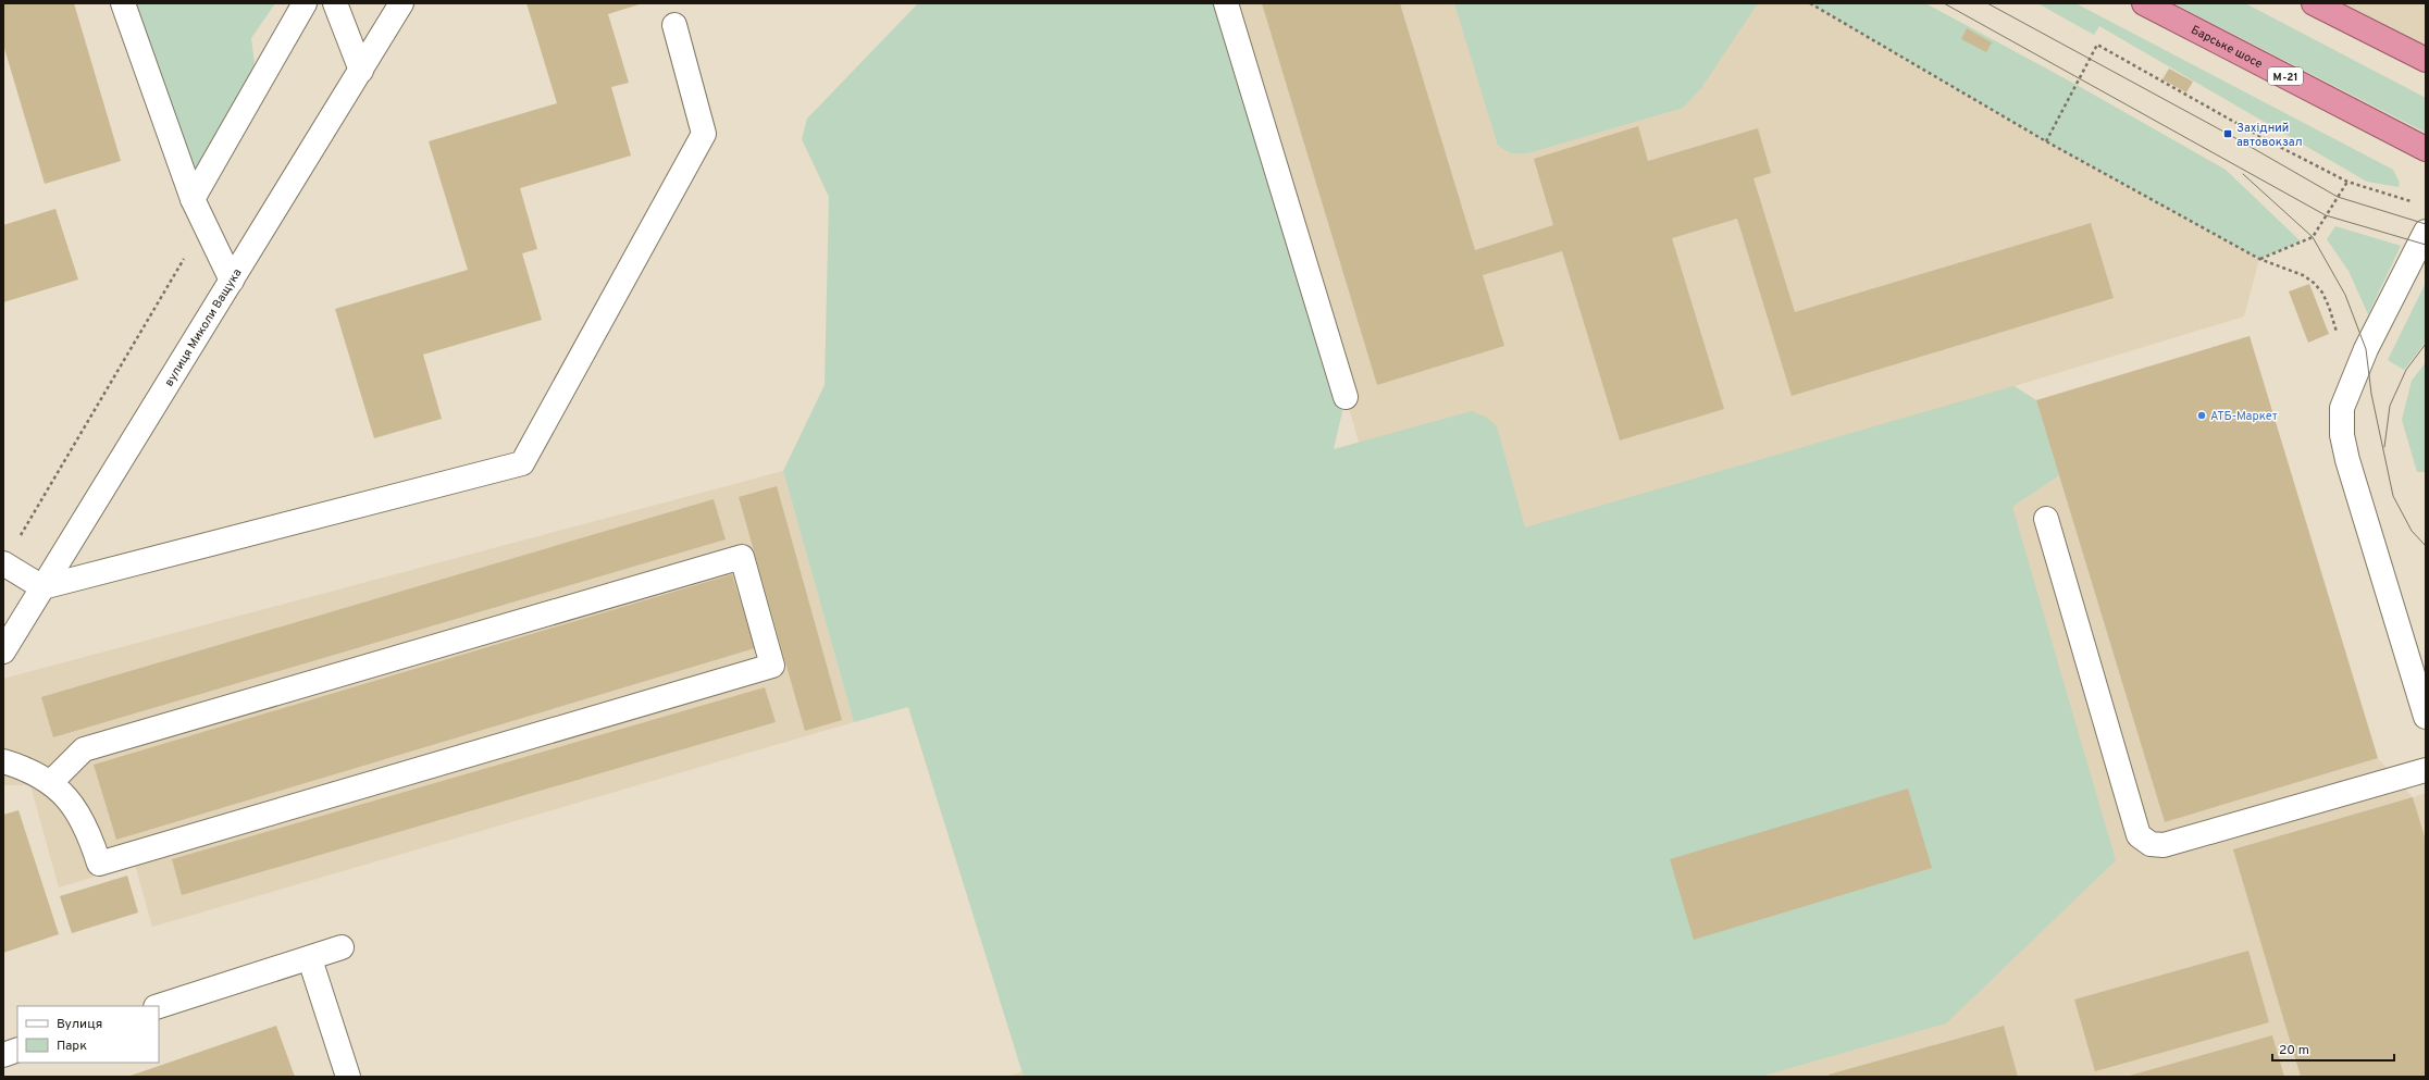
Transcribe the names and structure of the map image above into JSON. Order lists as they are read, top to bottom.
{
  "streets": {
    "highway": ["Барське шосе", "М-21"],
    "street": ["вулиця Миколи Ващука"]
  },
  "places": {
    "transit": ["Західний автовокзал"],
    "other": ["АТБ-Маркет"]
  },
  "legend": ["Вулиця", "Парк"],
  "scale_bar": "20 m"
}
